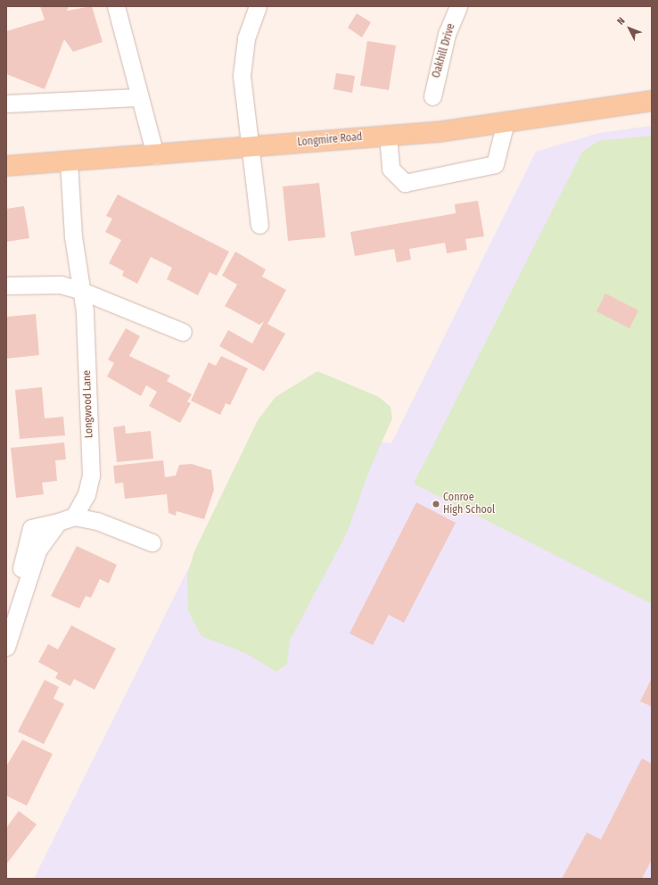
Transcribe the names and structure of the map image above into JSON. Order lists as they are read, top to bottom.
{
  "streets": {
    "main road": ["Longmire Road"],
    "street": ["Oakhill Drive", "Longwood Lane"]
  },
  "crossings": [
    ["Longmire Road", "Longwood Lane"]
  ],
  "places": ["Conroe High School"],
  "north": "top left"
}
